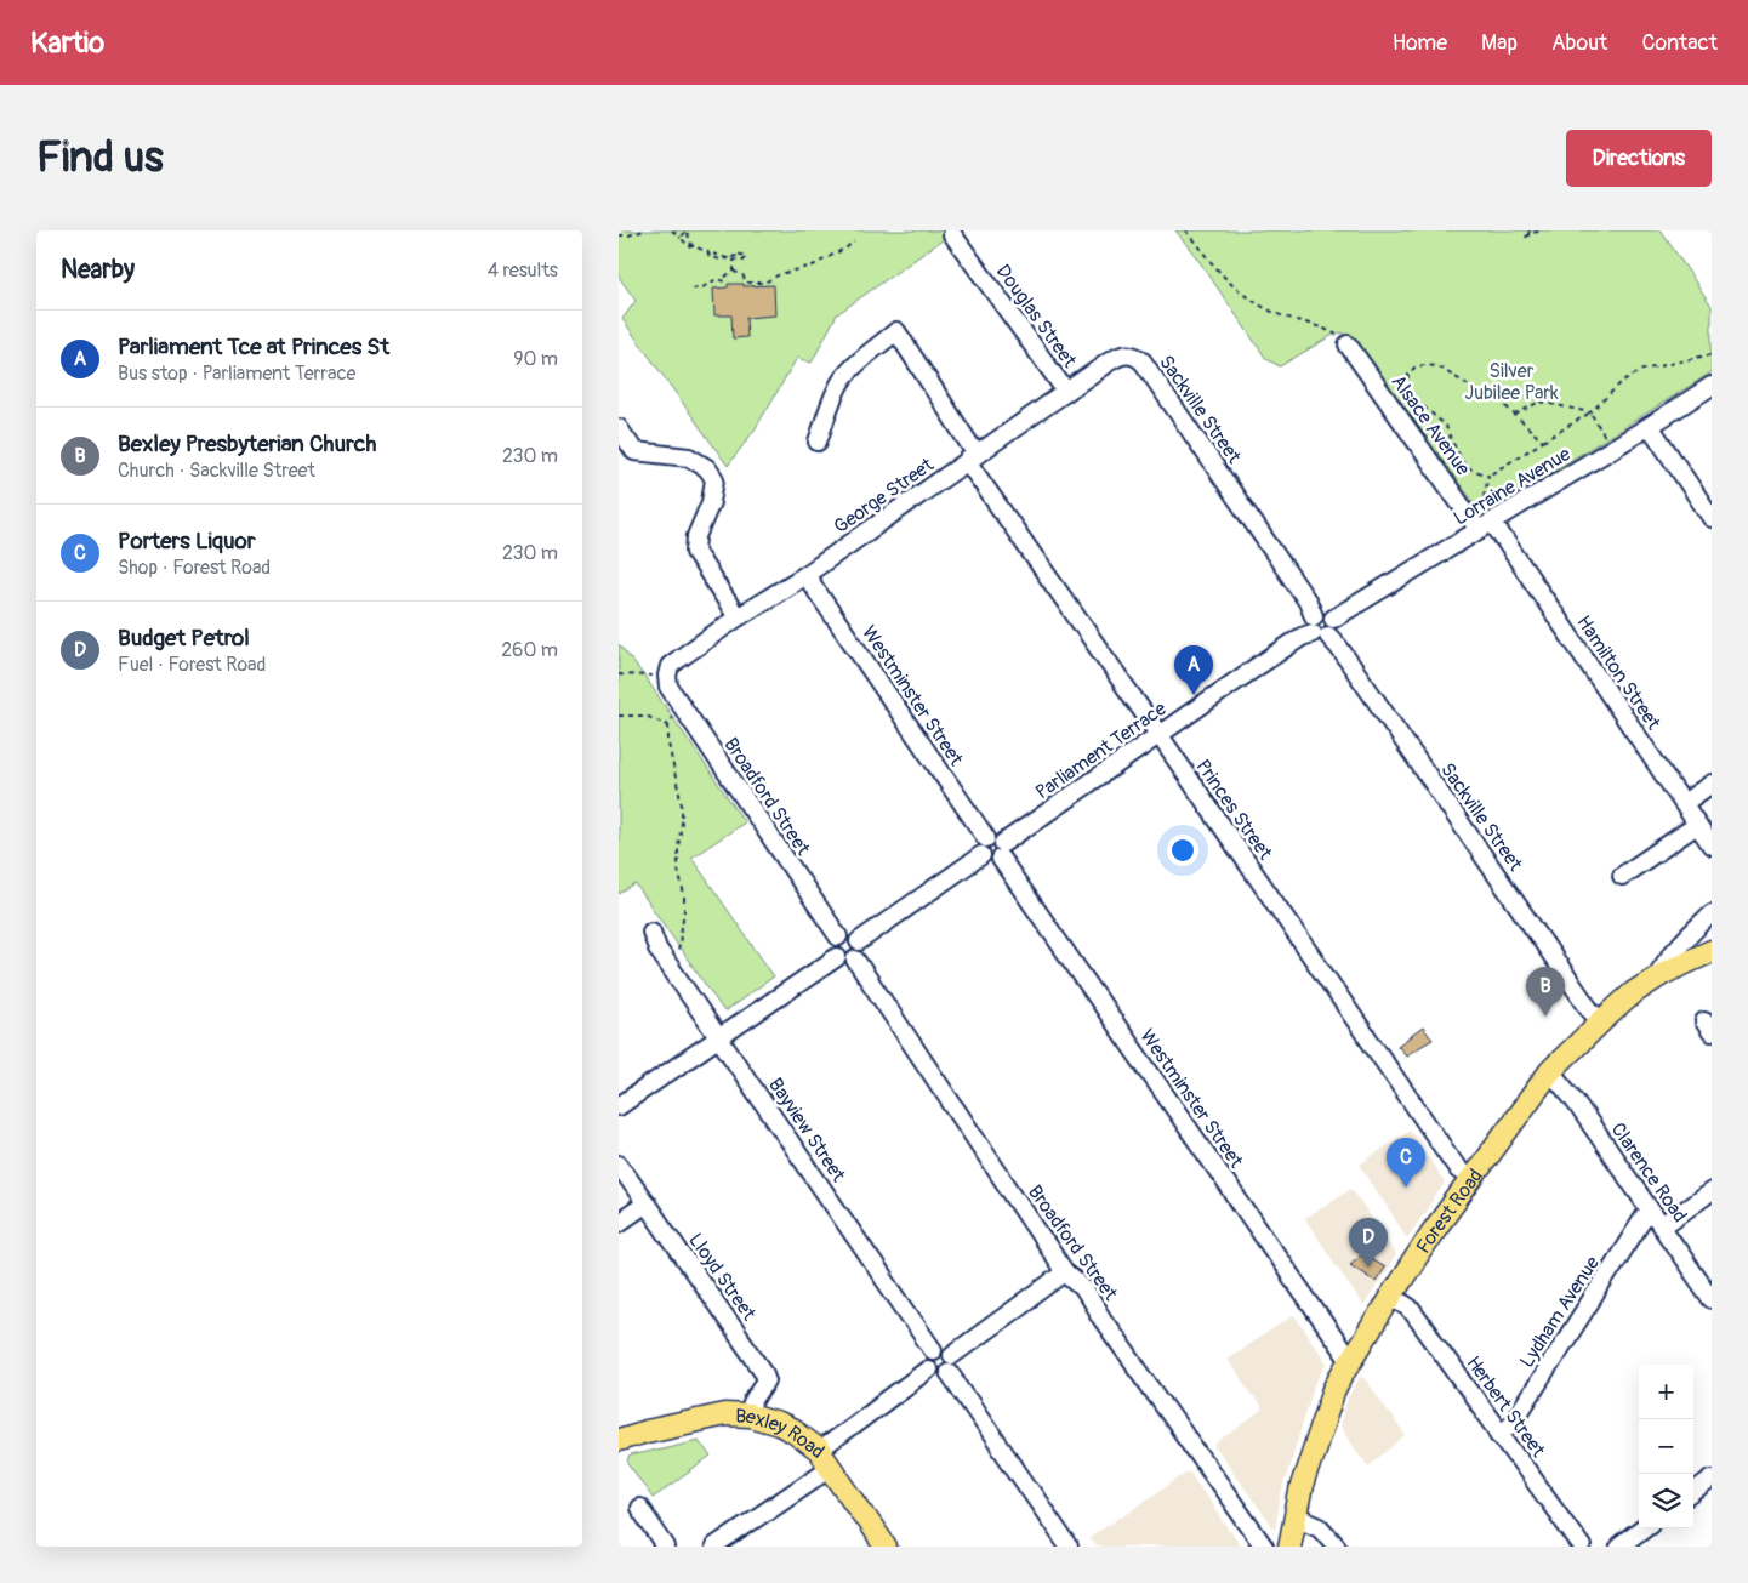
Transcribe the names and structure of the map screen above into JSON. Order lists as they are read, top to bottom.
{
  "streets": {
    "main road": ["Forest Road", "Bexley Road"],
    "street": [
      "Douglas Street",
      "Sackville Street",
      "Alsace Avenue",
      "Lorraine Avenue",
      "George Street",
      "Hamilton Street",
      "Westminster Street",
      "Parliament Terrace",
      "Broadford Street",
      "Princes Street",
      "Bayview Street",
      "Clarence Road",
      "Lloyd Street",
      "Lydham Avenue",
      "Herbert Street"
    ]
  },
  "crossings": [
    ["Douglas Street", "George Street"],
    ["Sackville Street", "Lorraine Avenue"],
    ["Sackville Street", "George Street"],
    ["Sackville Street", "Parliament Terrace"],
    ["Sackville Street", "Forest Road"],
    ["Alsace Avenue", "Lorraine Avenue"],
    ["Alsace Avenue", "Hamilton Street"],
    ["Lorraine Avenue", "Hamilton Street"],
    ["Lorraine Avenue", "Parliament Terrace"],
    ["George Street", "Westminster Street"],
    ["George Street", "Broadford Street"],
    ["George Street", "Princes Street"],
    ["Westminster Street", "Parliament Terrace"],
    ["Westminster Street", "Forest Road"],
    ["Parliament Terrace", "Princes Street"],
    ["Princes Street", "Forest Road"],
    ["Clarence Road", "Forest Road"],
    ["Clarence Road", "Lydham Avenue"],
    ["Forest Road", "Herbert Street"],
    ["Lloyd Street", "Bexley Road"],
    ["Lydham Avenue", "Herbert Street"]
  ],
  "parks": ["Silver Jubilee Park"],
  "page": {
    "header": "Kartio",
    "nav": [
      "Home",
      "Map",
      "About",
      "Contact"
    ],
    "buttons": "Directions",
    "title": "Find us",
    "heading": ["Nearby", "4 results"],
    "list": [
      {
        "mark": "A",
        "name": "Parliament Tce at Princes St",
        "note": "Bus stop · Parliament Terrace",
        "value": "90 m"
      },
      {
        "mark": "B",
        "name": "Bexley Presbyterian Church",
        "note": "Church · Sackville Street",
        "value": "230 m"
      },
      {
        "mark": "C",
        "name": "Porters Liquor",
        "note": "Shop · Forest Road",
        "value": "230 m"
      },
      {
        "mark": "D",
        "name": "Budget Petrol",
        "note": "Fuel · Forest Road",
        "value": "260 m"
      }
    ],
    "pins": [
      "A",
      "B",
      "C",
      "D"
    ],
    "map_buttons": ["+", "−"]
  }
}
